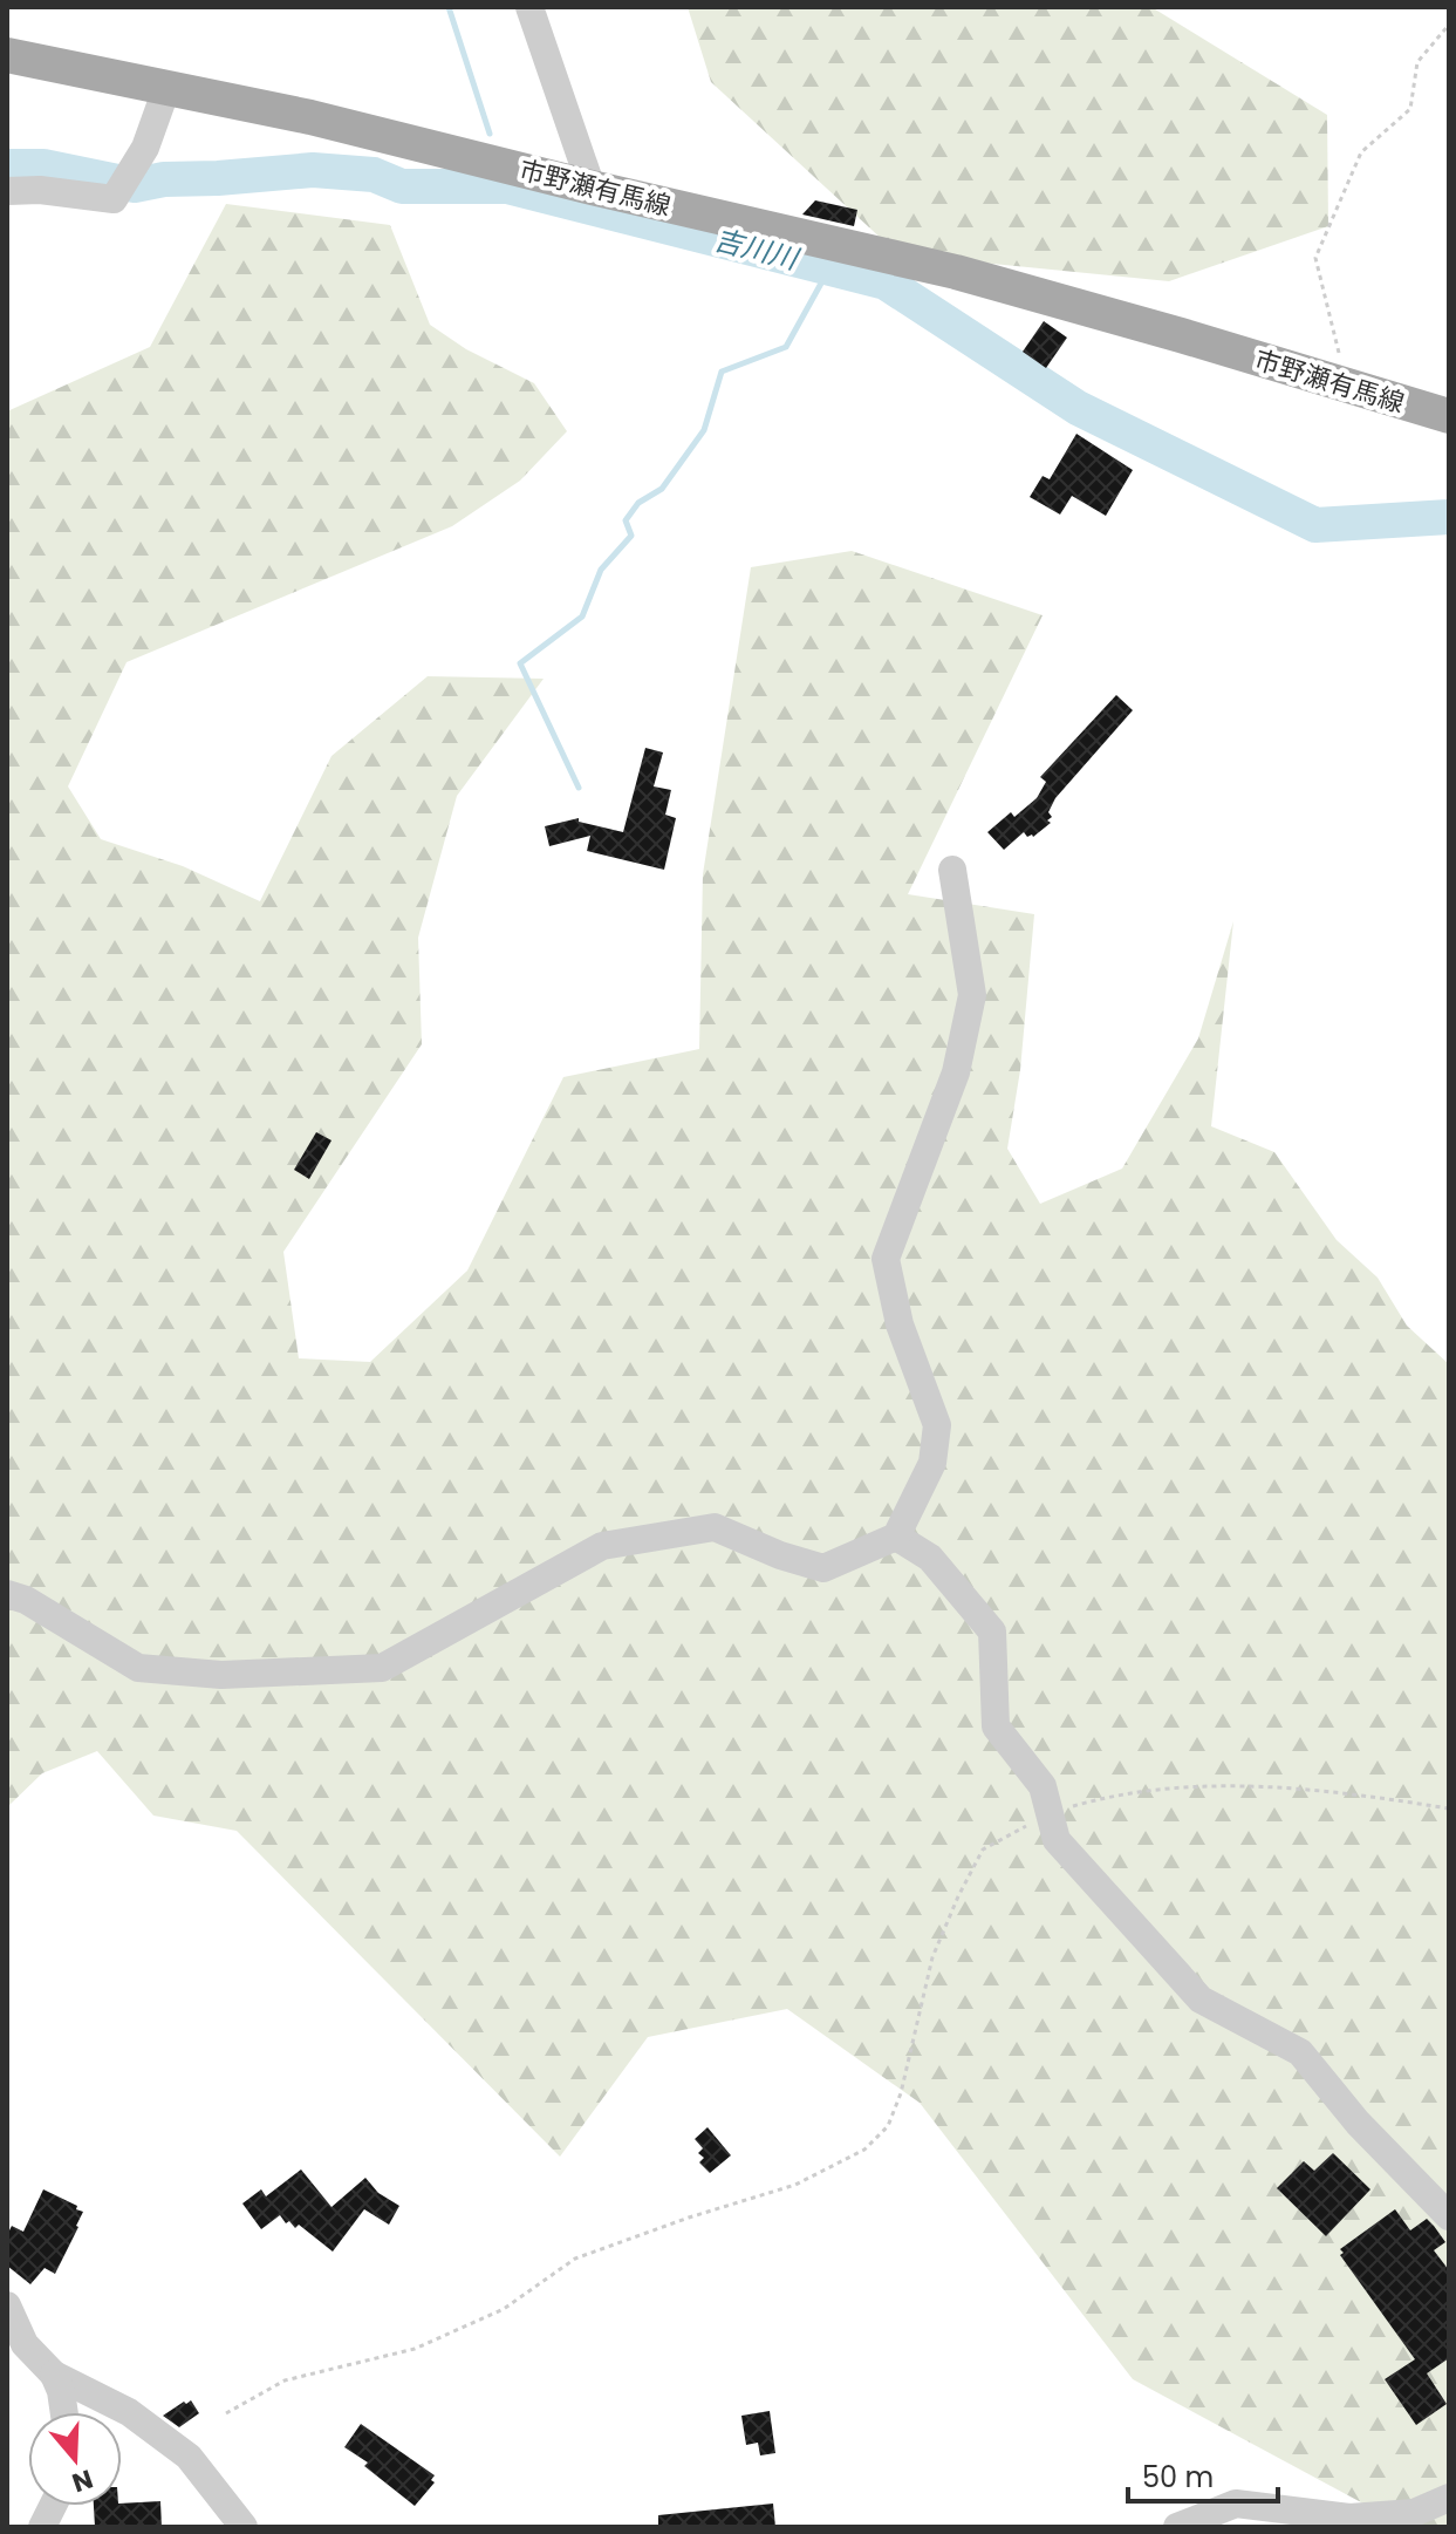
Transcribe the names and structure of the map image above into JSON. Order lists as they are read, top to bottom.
{
  "streets": {
    "main road": ["市野瀬有馬線"]
  },
  "water": ["吉川川"],
  "scale_bar": "50 m",
  "north": "bottom"
}
